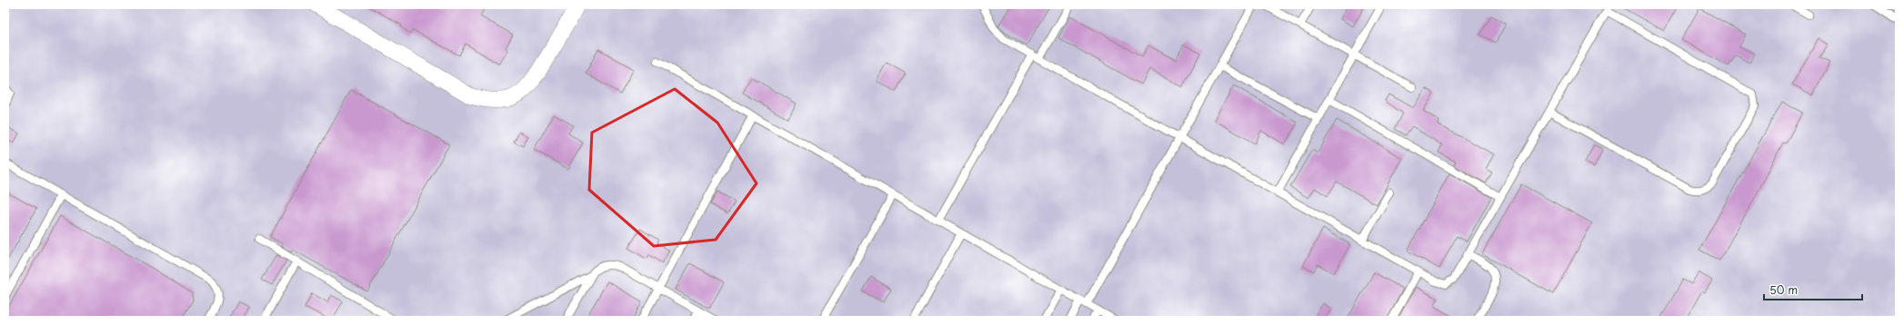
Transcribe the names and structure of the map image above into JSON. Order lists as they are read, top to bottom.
{
  "scale_bar": "50 m"
}
